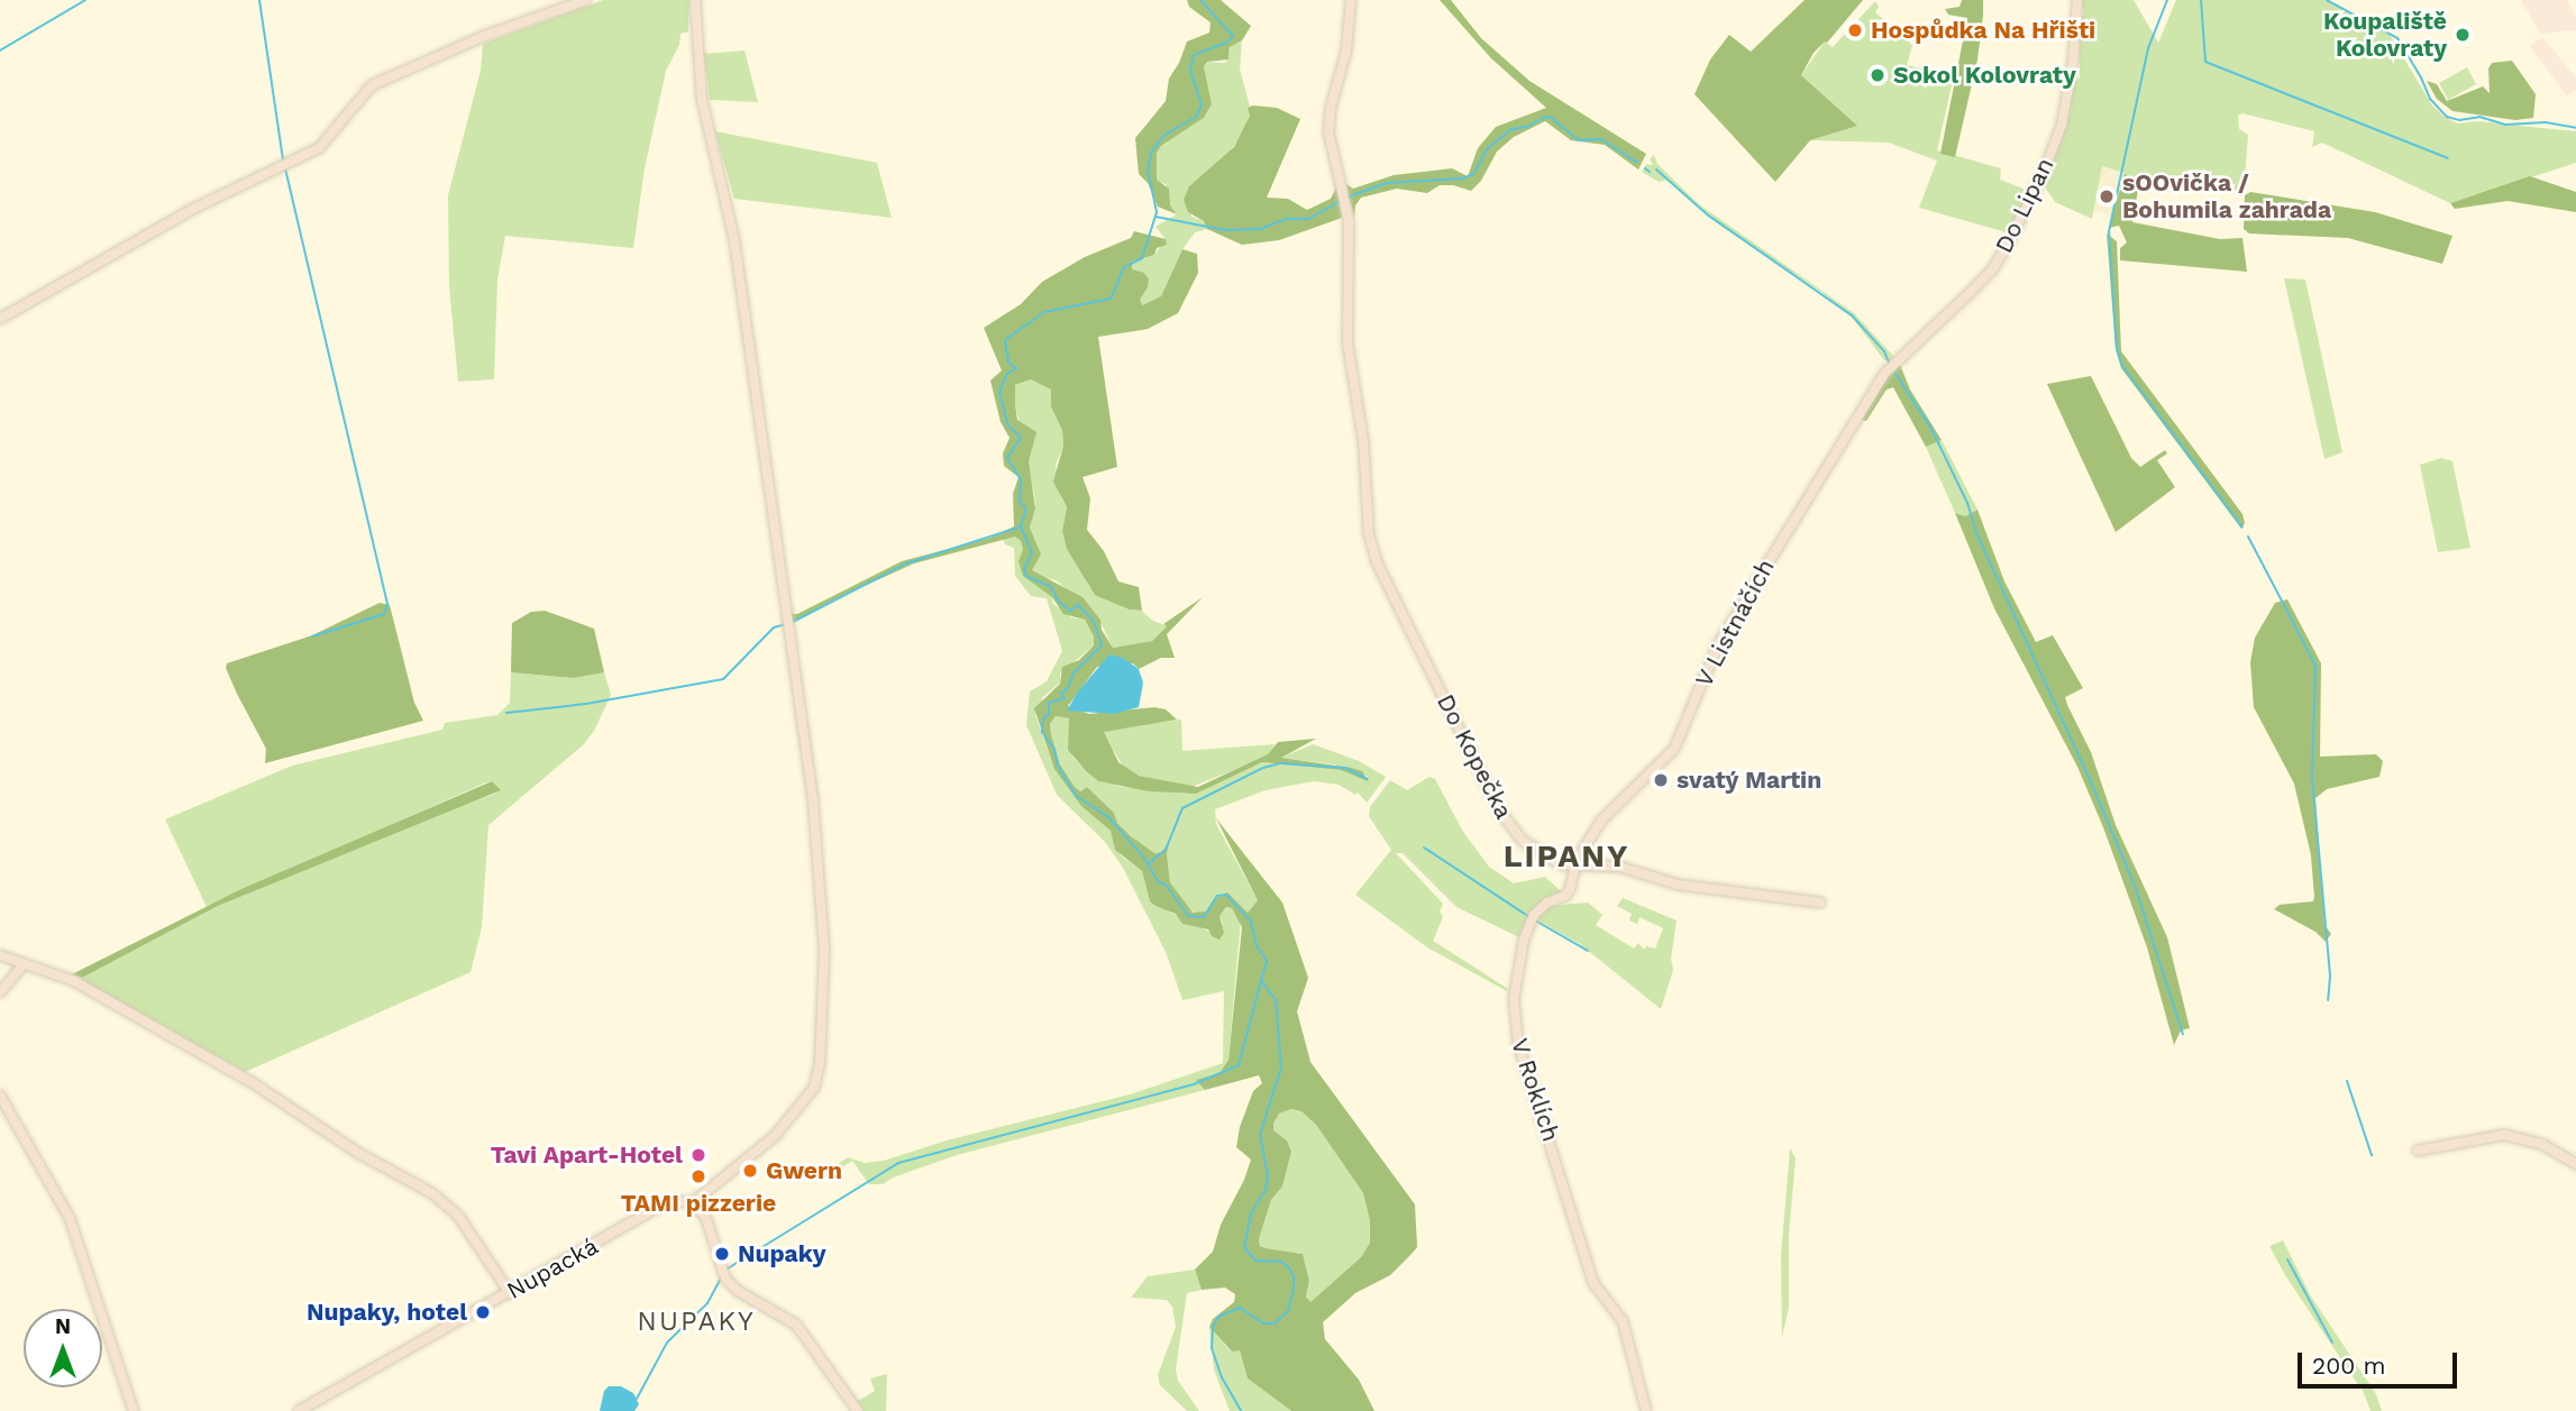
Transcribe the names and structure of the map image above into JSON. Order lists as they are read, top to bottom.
{
  "streets": {
    "street": [
      "Do Lipan",
      "V Listnáčích",
      "Do Kopečka",
      "V Roklích",
      "Nupacká"
    ]
  },
  "crossings": [
    ["Do Lipan", "V Listnáčích"],
    ["V Listnáčích", "Do Kopečka"],
    ["V Listnáčích", "V Roklích"],
    ["Do Kopečka", "V Roklích"]
  ],
  "districts": ["LIPANY", "NUPAKY"],
  "places": [
    "Hospůdka Na Hřišti",
    "Koupaliště Kolovraty",
    "Sokol Kolovraty",
    "sOOvička / Bohumila zahrada",
    "svatý Martin",
    "Tavi Apart-Hotel",
    "Gwern",
    "TAMI pizzerie",
    "Nupaky",
    "Nupaky, hotel"
  ],
  "scale_bar": "200 m",
  "north": "top"
}
